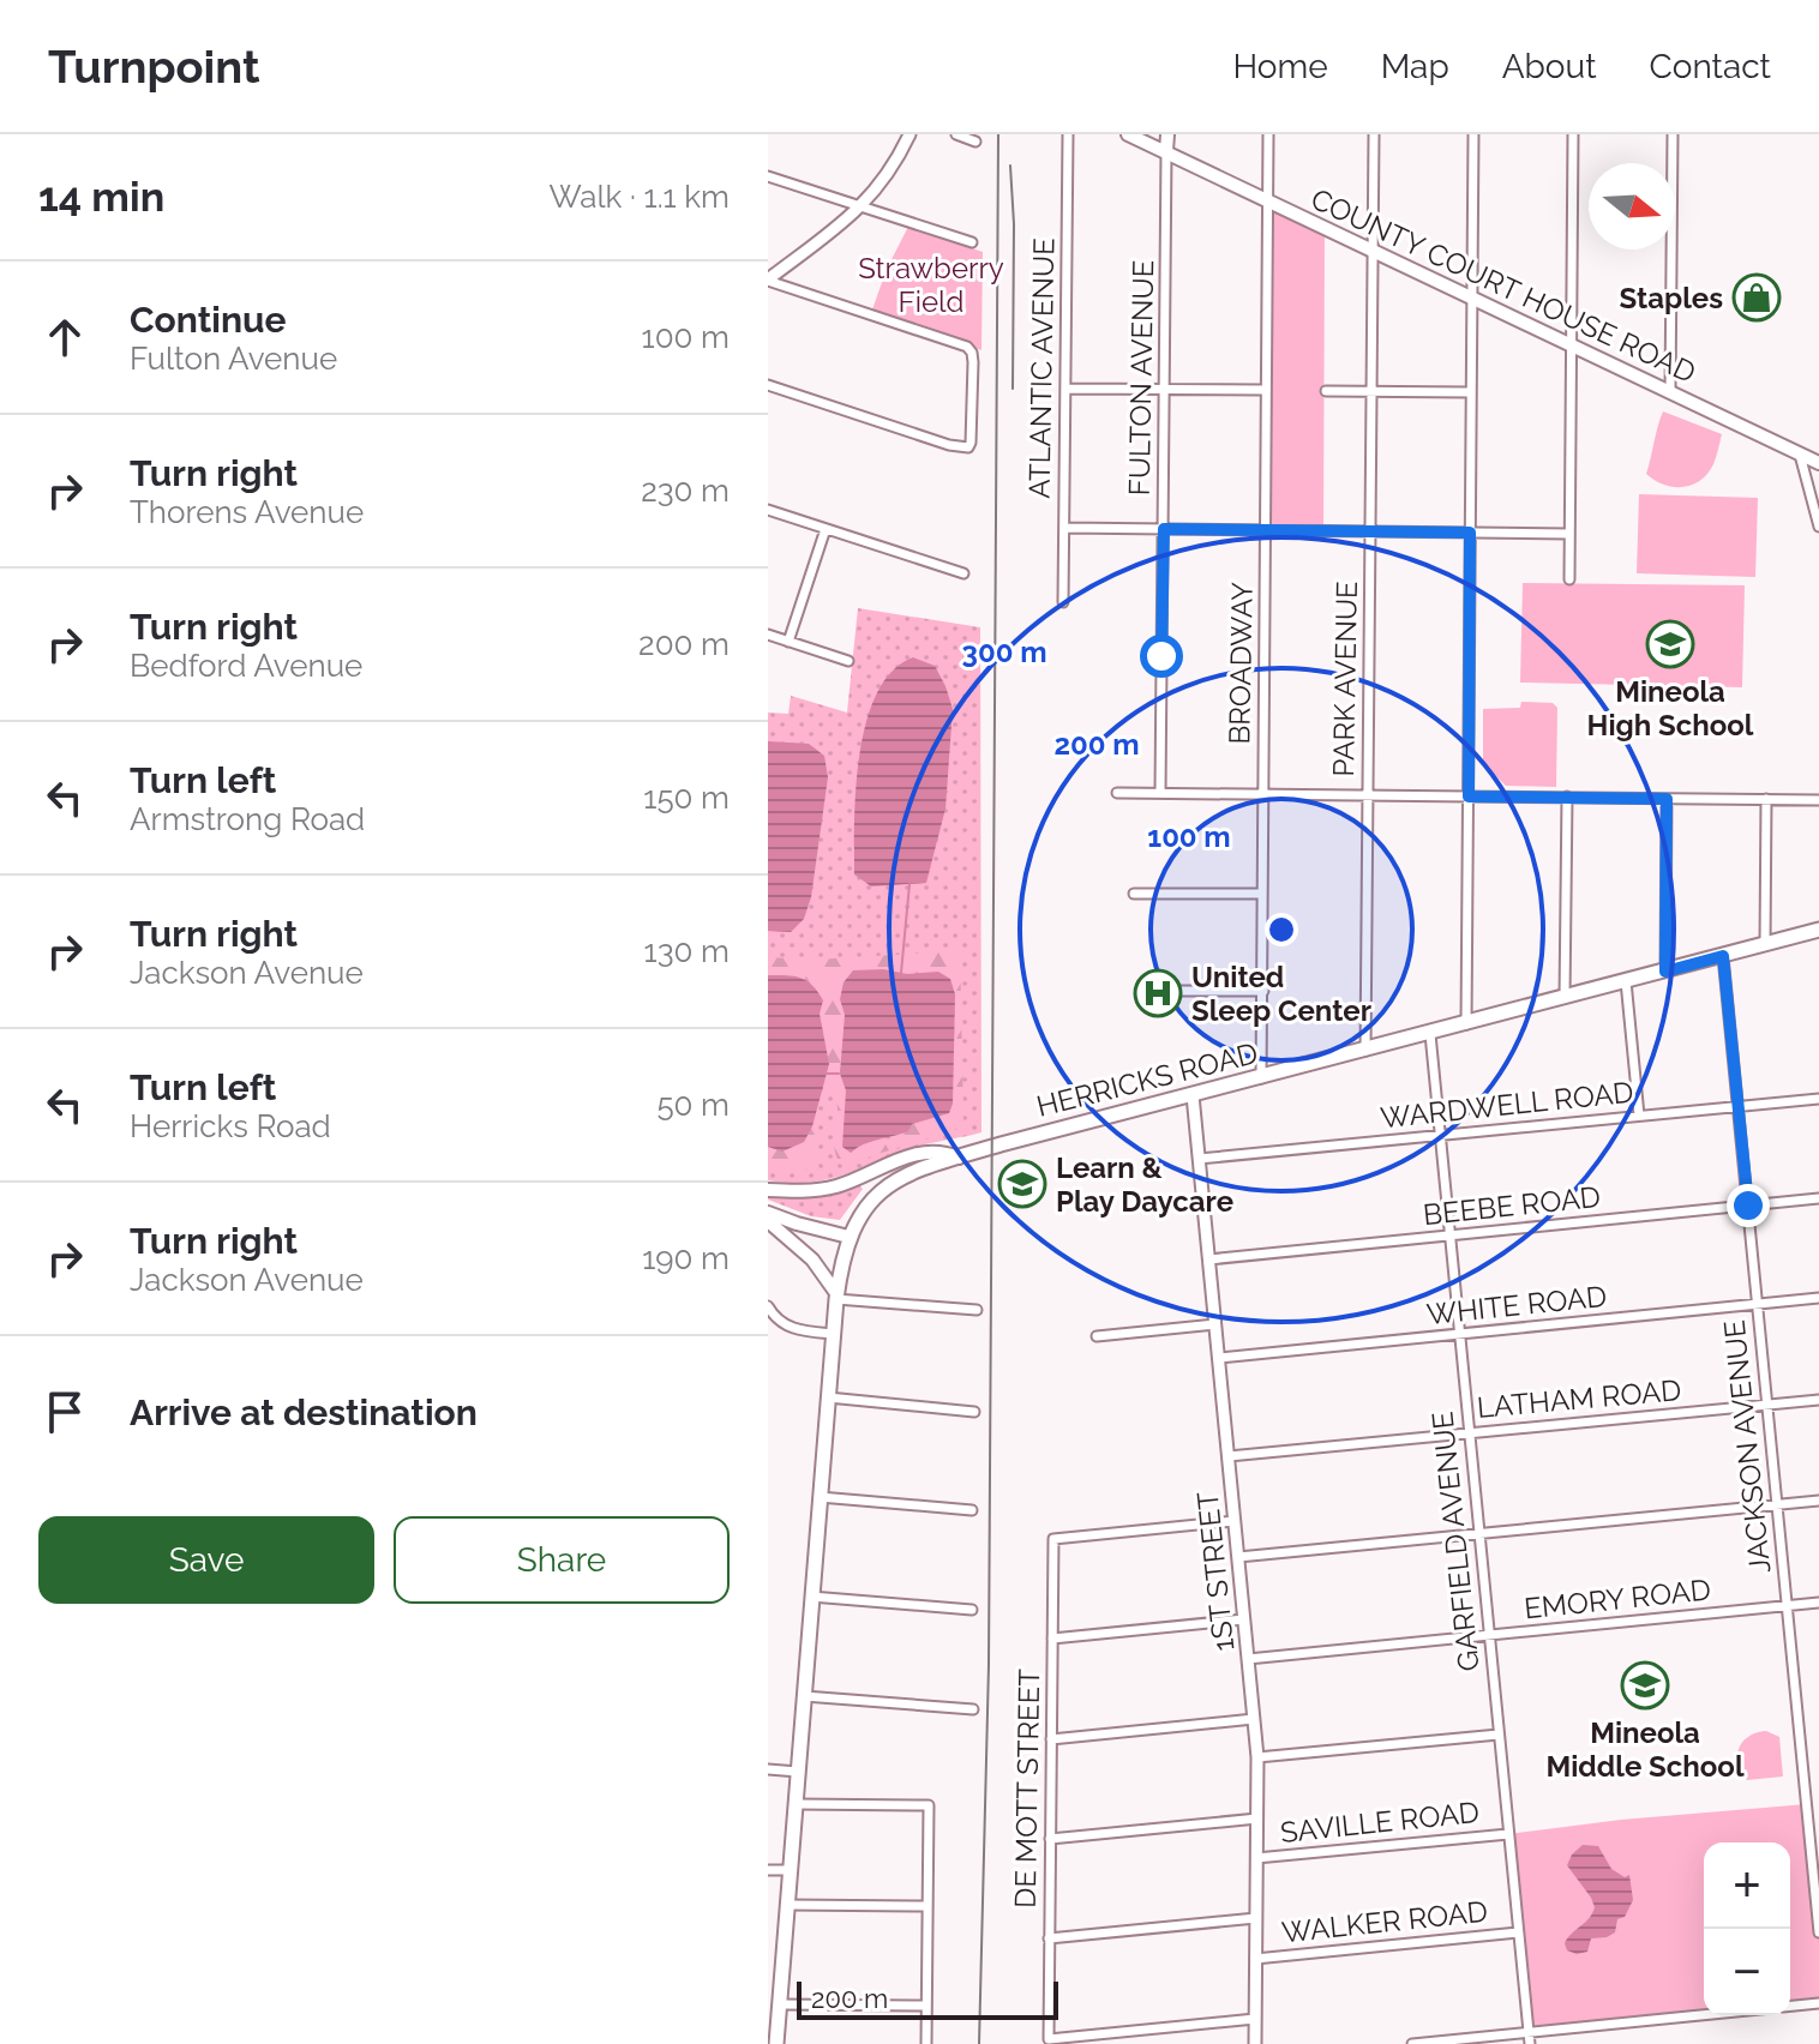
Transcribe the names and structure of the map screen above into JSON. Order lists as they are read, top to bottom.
{
  "streets": {
    "main road": ["COUNTY COURT HOUSE ROAD", "FULTON AVENUE", "HERRICKS ROAD"],
    "street": [
      "ATLANTIC AVENUE",
      "BROADWAY",
      "PARK AVENUE",
      "WARDWELL ROAD",
      "BEEBE ROAD",
      "WHITE ROAD",
      "LATHAM ROAD",
      "JACKSON AVENUE",
      "GARFIELD AVENUE",
      "1ST STREET",
      "EMORY ROAD",
      "DE MOTT STREET",
      "SAVILLE ROAD",
      "WALKER ROAD"
    ]
  },
  "crossings": [
    ["COUNTY COURT HOUSE ROAD", "FULTON AVENUE"],
    ["COUNTY COURT HOUSE ROAD", "BROADWAY"],
    ["COUNTY COURT HOUSE ROAD", "PARK AVENUE"],
    ["BROADWAY", "HERRICKS ROAD"],
    ["PARK AVENUE", "HERRICKS ROAD"],
    ["HERRICKS ROAD", "JACKSON AVENUE"],
    ["HERRICKS ROAD", "GARFIELD AVENUE"],
    ["HERRICKS ROAD", "1ST STREET"],
    ["WARDWELL ROAD", "JACKSON AVENUE"],
    ["WARDWELL ROAD", "GARFIELD AVENUE"],
    ["WARDWELL ROAD", "1ST STREET"],
    ["BEEBE ROAD", "JACKSON AVENUE"],
    ["BEEBE ROAD", "GARFIELD AVENUE"],
    ["BEEBE ROAD", "1ST STREET"],
    ["WHITE ROAD", "JACKSON AVENUE"],
    ["WHITE ROAD", "GARFIELD AVENUE"],
    ["WHITE ROAD", "1ST STREET"],
    ["LATHAM ROAD", "JACKSON AVENUE"],
    ["LATHAM ROAD", "GARFIELD AVENUE"],
    ["LATHAM ROAD", "1ST STREET"],
    ["JACKSON AVENUE", "EMORY ROAD"],
    ["GARFIELD AVENUE", "EMORY ROAD"],
    ["GARFIELD AVENUE", "SAVILLE ROAD"],
    ["GARFIELD AVENUE", "WALKER ROAD"],
    ["1ST STREET", "EMORY ROAD"],
    ["1ST STREET", "DE MOTT STREET"],
    ["1ST STREET", "SAVILLE ROAD"],
    ["1ST STREET", "WALKER ROAD"]
  ],
  "parks": ["Strawberry Field"],
  "places": {
    "shop": ["Staples"],
    "school or university": ["Mineola High School", "Learn & Play Daycare", "Mineola Middle School"],
    "hospital": ["United Sleep Center"]
  },
  "scale_bar": "200 m",
  "north": "right",
  "page": {
    "header": "Turnpoint",
    "nav": [
      "Home",
      "Map",
      "About",
      "Contact"
    ],
    "heading": ["14 min", "Walk · 1.1 km"],
    "list": [
      ["Continue", "Fulton Avenue", "100 m"],
      ["Turn right", "Thorens Avenue", "230 m"],
      ["Turn right", "Bedford Avenue", "200 m"],
      ["Turn left", "Armstrong Road", "150 m"],
      ["Turn right", "Jackson Avenue", "130 m"],
      ["Turn left", "Herricks Road", "50 m"],
      ["Turn right", "Jackson Avenue", "190 m"],
      "Arrive at destination"
    ],
    "buttons": ["Save", "Share"],
    "map_buttons": ["+", "−"],
    "scale": "200 m"
  },
  "rings": ["300 m", "200 m", "100 m"]
}
